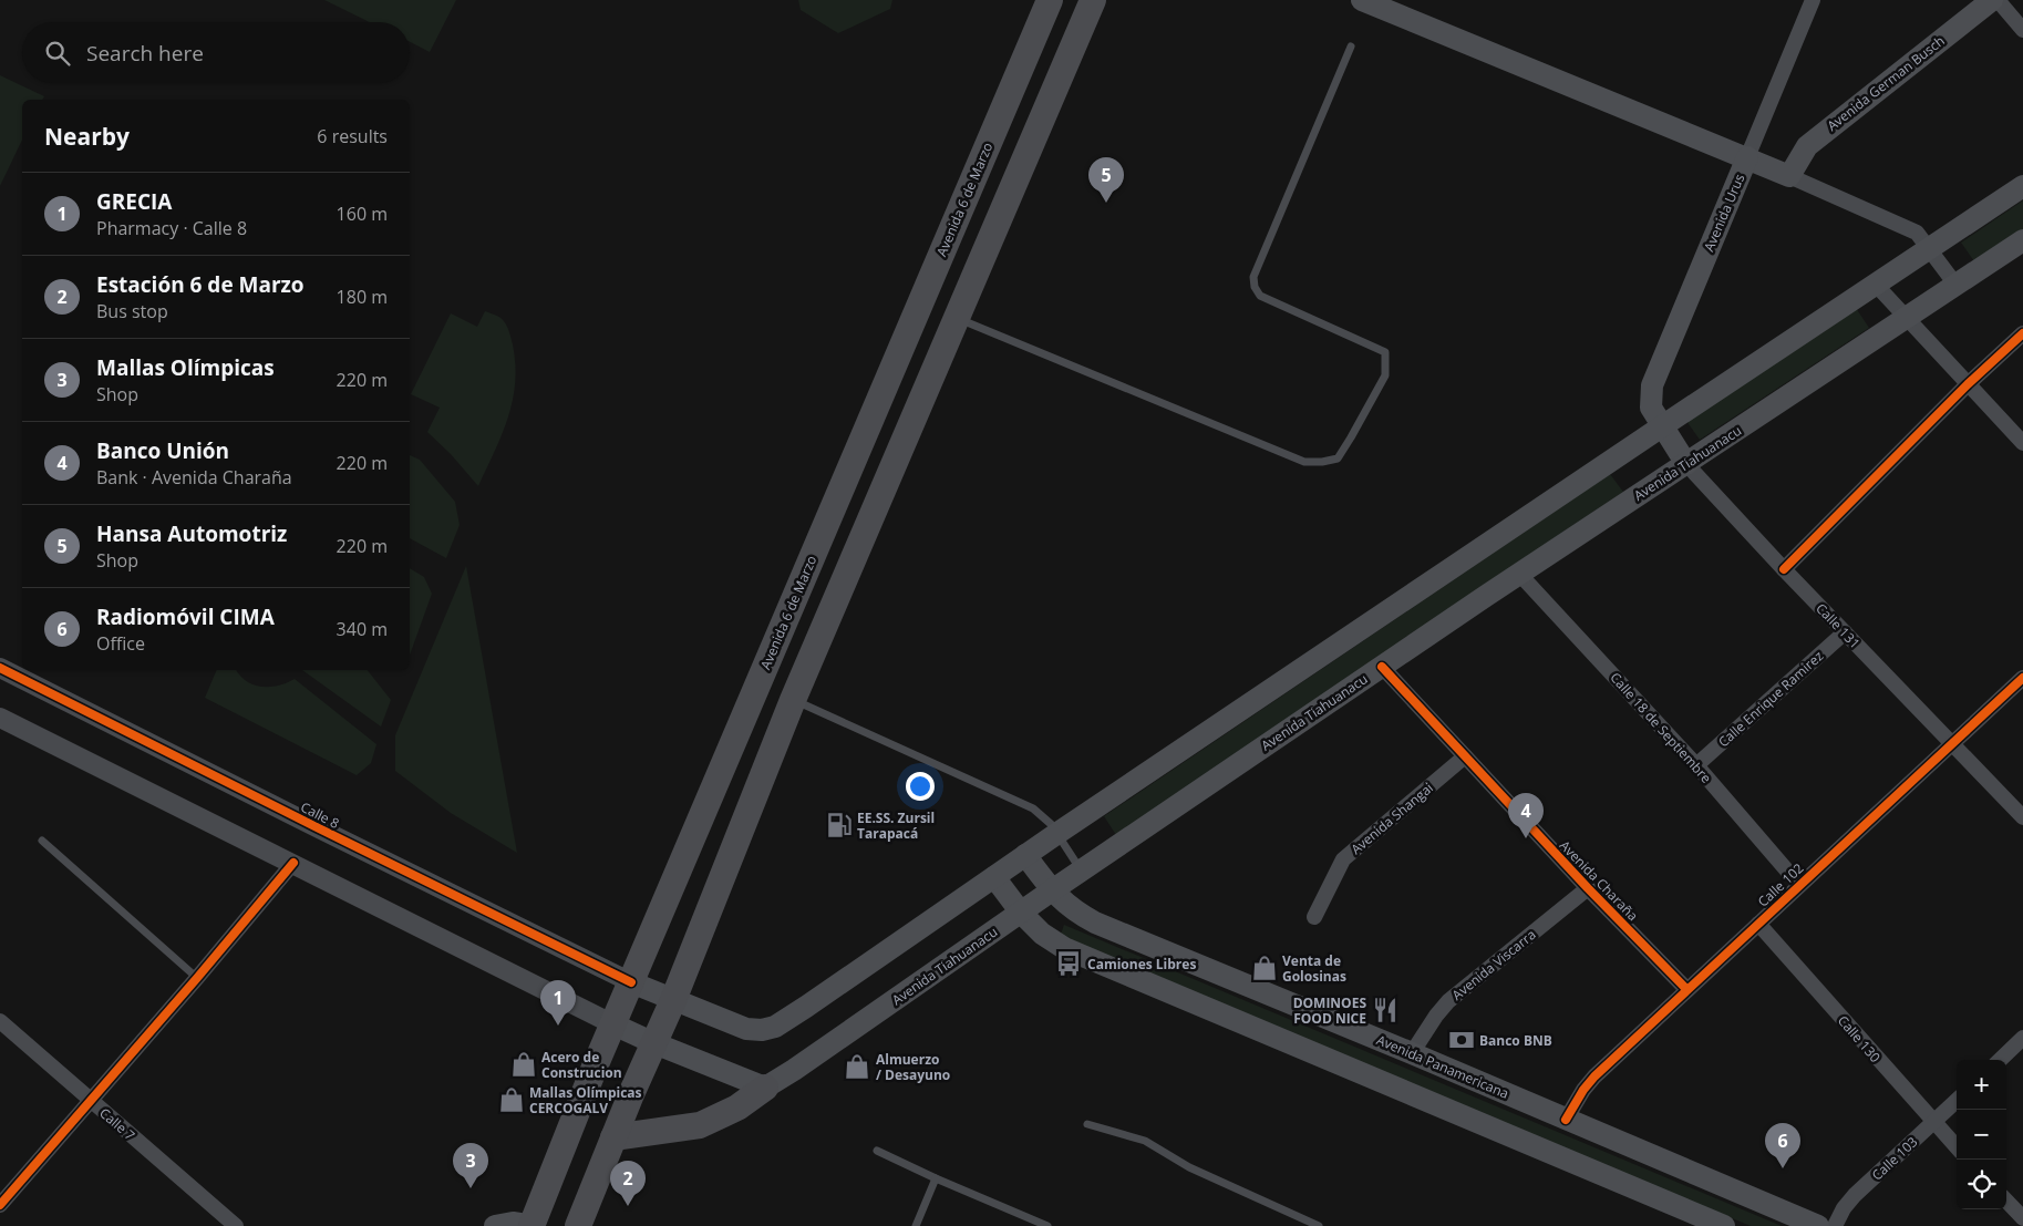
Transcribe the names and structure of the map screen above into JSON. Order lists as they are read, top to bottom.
{
  "streets": {
    "highway": ["Avenida 6 de Marzo"],
    "main road": [
      "Avenida German Busch",
      "Avenida Urus",
      "Avenida Tiahuanacu",
      "Calle 131",
      "Calle 8",
      "Avenida Panamericana"
    ],
    "street": [
      "Calle Enrique Ramirez",
      "Calle 18 de Septiembre",
      "Avenida Shangai",
      "Avenida Charaña",
      "Calle 102",
      "Avenida Viscarra",
      "Calle 130",
      "Calle 7",
      "Calle 103"
    ]
  },
  "crossings": [
    ["Avenida 6 de Marzo", "Calle 8"],
    ["Avenida Urus", "Calle 131"],
    ["Avenida Tiahuanacu", "Calle 131"],
    ["Avenida Tiahuanacu", "Calle 18 de Septiembre"],
    ["Avenida Tiahuanacu", "Avenida Charaña"],
    ["Avenida Tiahuanacu", "Avenida Panamericana"],
    ["Calle 131", "Calle Enrique Ramirez"],
    ["Calle 131", "Calle 102"],
    ["Calle Enrique Ramirez", "Calle 18 de Septiembre"],
    ["Calle 18 de Septiembre", "Calle 102"],
    ["Avenida Shangai", "Avenida Charaña"],
    ["Avenida Charaña", "Calle 102"],
    ["Avenida Charaña", "Avenida Viscarra"],
    ["Calle 102", "Calle 130"],
    ["Calle 102", "Avenida Panamericana"],
    ["Avenida Viscarra", "Avenida Panamericana"],
    ["Calle 130", "Calle 103"]
  ],
  "places": {
    "fuel station": ["EE.SS. Zursil Tarapacá"],
    "bus stop": ["Camiones Libres"],
    "shop": [
      "Venta de Golosinas",
      "Acero de Construcion",
      "Almuerzo / Desayuno",
      "Mallas Olímpicas CERCOGALV"
    ],
    "restaurant": ["DOMINOES FOOD NICE"],
    "bank": ["Banco BNB"]
  },
  "page": {
    "search": "Search here",
    "heading": ["Nearby", "6 results"],
    "pins": [
      "5",
      "4",
      "1",
      "6",
      "3",
      "2"
    ],
    "list": [
      {
        "mark": "1",
        "name": "GRECIA",
        "note": "Pharmacy · Calle 8",
        "value": "160 m"
      },
      {
        "mark": "2",
        "name": "Estación 6 de Marzo",
        "note": "Bus stop",
        "value": "180 m"
      },
      {
        "mark": "3",
        "name": "Mallas Olímpicas",
        "note": "Shop",
        "value": "220 m"
      },
      {
        "mark": "4",
        "name": "Banco Unión",
        "note": "Bank · Avenida Charaña",
        "value": "220 m"
      },
      {
        "mark": "5",
        "name": "Hansa Automotriz",
        "note": "Shop",
        "value": "220 m"
      },
      {
        "mark": "6",
        "name": "Radiomóvil CIMA",
        "note": "Office",
        "value": "340 m"
      }
    ],
    "map_buttons": ["+", "−"]
  }
}
